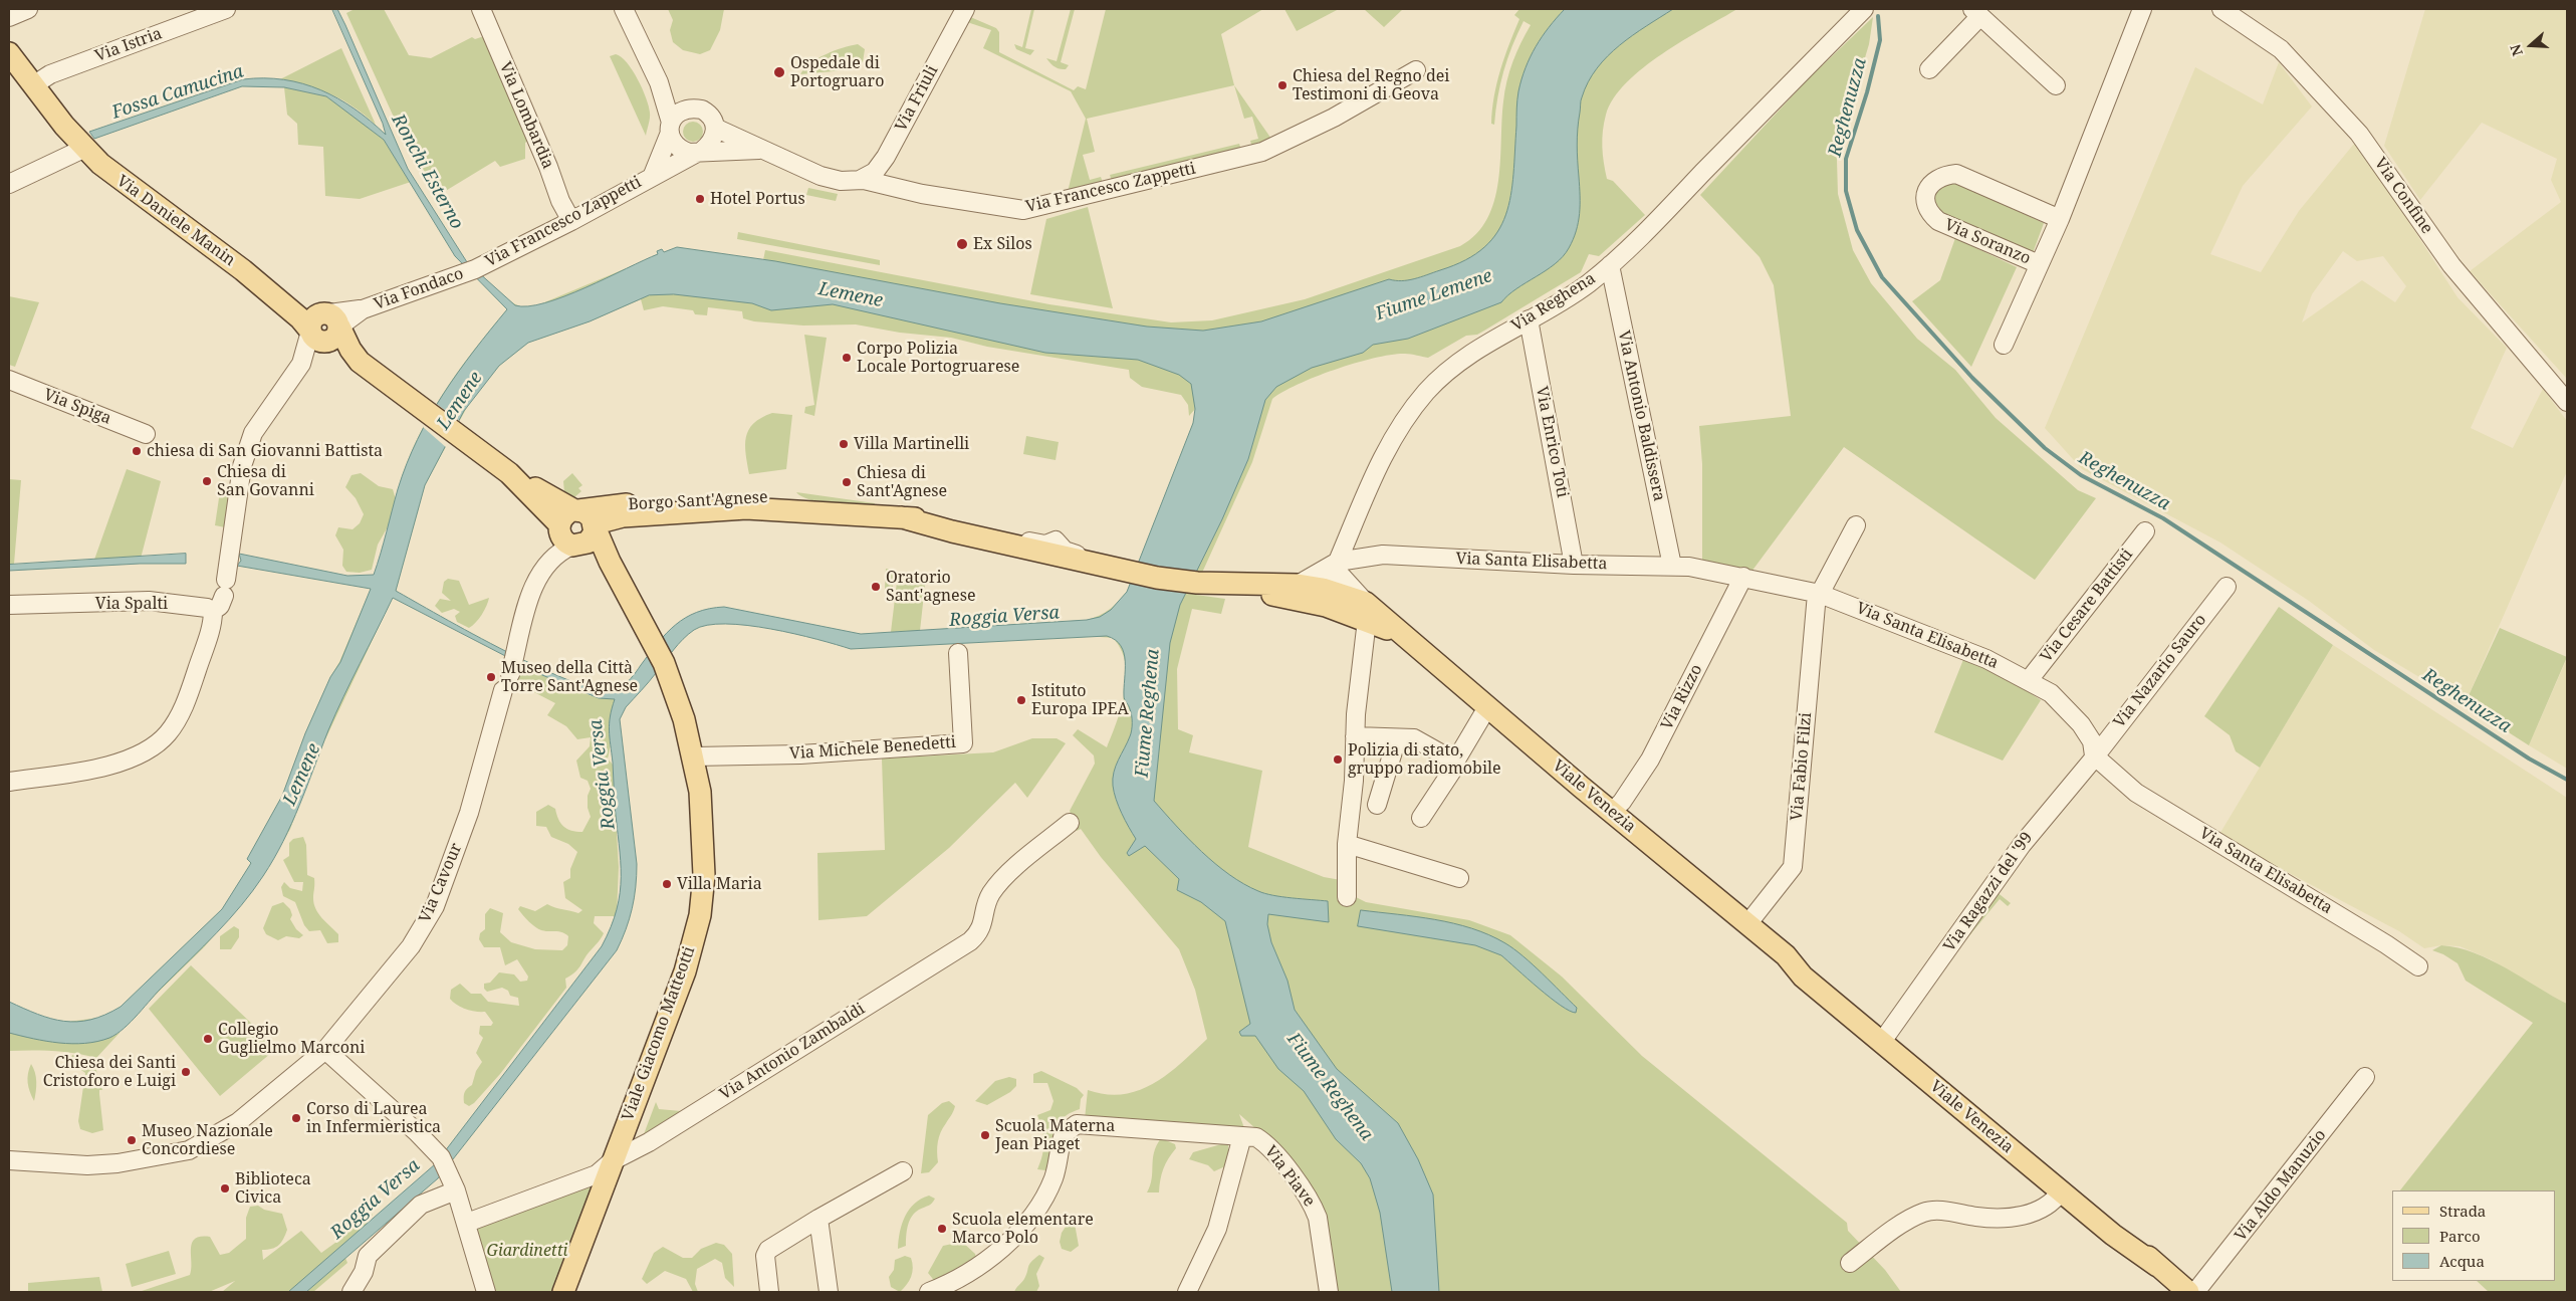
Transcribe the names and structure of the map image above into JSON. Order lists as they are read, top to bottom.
{
  "streets": {
    "main road": [
      "Via Daniele Manin",
      "Borgo Sant'Agnese",
      "Viale Venezia",
      "Viale Giacomo Matteotti"
    ],
    "street": [
      "Via Istria",
      "Via Friuli",
      "Via Lombardia",
      "Via Francesco Zappetti",
      "Via Confine",
      "Via Soranzo",
      "Via Fondaco",
      "Via Reghena",
      "Via Spiga",
      "Via Antonio Baldissera",
      "Via Enrico Toti",
      "Via Santa Elisabetta",
      "Via Spalti",
      "Via Cesare Battisti",
      "Via Nazario Sauro",
      "Via Rizzo",
      "Via Michele Benedetti",
      "Via Fabio Filzi",
      "Via Cavour",
      "Via Ragazzi del '99",
      "Via Antonio Zambaldi",
      "Via Piave",
      "Via Aldo Manuzio"
    ]
  },
  "crossings": [
    ["Via Istria", "Via Daniele Manin"],
    ["Via Friuli", "Via Francesco Zappetti"],
    ["Via Lombardia", "Via Francesco Zappetti"],
    ["Via Francesco Zappetti", "Via Fondaco"],
    ["Via Daniele Manin", "Via Fondaco"],
    ["Via Daniele Manin", "Borgo Sant'Agnese"],
    ["Via Daniele Manin", "Via Cavour"],
    ["Via Daniele Manin", "Viale Giacomo Matteotti"],
    ["Via Reghena", "Via Antonio Baldissera"],
    ["Via Reghena", "Via Enrico Toti"],
    ["Via Reghena", "Via Santa Elisabetta"],
    ["Via Reghena", "Viale Venezia"],
    ["Via Antonio Baldissera", "Via Santa Elisabetta"],
    ["Via Enrico Toti", "Via Santa Elisabetta"],
    ["Borgo Sant'Agnese", "Viale Venezia"],
    ["Borgo Sant'Agnese", "Via Cavour"],
    ["Borgo Sant'Agnese", "Viale Giacomo Matteotti"],
    ["Via Santa Elisabetta", "Via Cesare Battisti"],
    ["Via Santa Elisabetta", "Via Nazario Sauro"],
    ["Via Santa Elisabetta", "Via Rizzo"],
    ["Via Santa Elisabetta", "Via Fabio Filzi"],
    ["Via Santa Elisabetta", "Viale Venezia"],
    ["Via Santa Elisabetta", "Via Ragazzi del '99"],
    ["Via Nazario Sauro", "Via Ragazzi del '99"],
    ["Via Rizzo", "Viale Venezia"],
    ["Via Michele Benedetti", "Viale Giacomo Matteotti"],
    ["Via Fabio Filzi", "Viale Venezia"],
    ["Viale Venezia", "Via Ragazzi del '99"],
    ["Via Cavour", "Viale Giacomo Matteotti"],
    ["Viale Giacomo Matteotti", "Via Antonio Zambaldi"]
  ],
  "water": [
    "Fossa Camucina",
    "Reghenuzza",
    "Ronchi Esterno",
    "Lemene",
    "Fiume Lemene",
    "Roggia Versa",
    "Fiume Reghena"
  ],
  "parks": ["Giardinetti"],
  "places": [
    "Ospedale di Portogruaro",
    "Chiesa del Regno dei Testimoni di Geova",
    "Hotel Portus",
    "Ex Silos",
    "Corpo Polizia Locale Portogruarese",
    "Villa Martinelli",
    "chiesa di San Giovanni Battista",
    "Chiesa di San Govanni",
    "Chiesa di Sant'Agnese",
    "Oratorio Sant'agnese",
    "Museo della Città Torre Sant'Agnese",
    "Istituto Europa IPEA",
    "Polizia di stato, gruppo radiomobile",
    "Villa Maria",
    "Collegio Guglielmo Marconi",
    "Chiesa dei Santi Cristoforo e Luigi",
    "Corso di Laurea in Infermieristica",
    "Scuola Materna Jean Piaget",
    "Museo Nazionale Concordiese",
    "Biblioteca Civica",
    "Scuola elementare Marco Polo"
  ],
  "legend": ["Strada", "Parco", "Acqua"],
  "north": "left"
}
